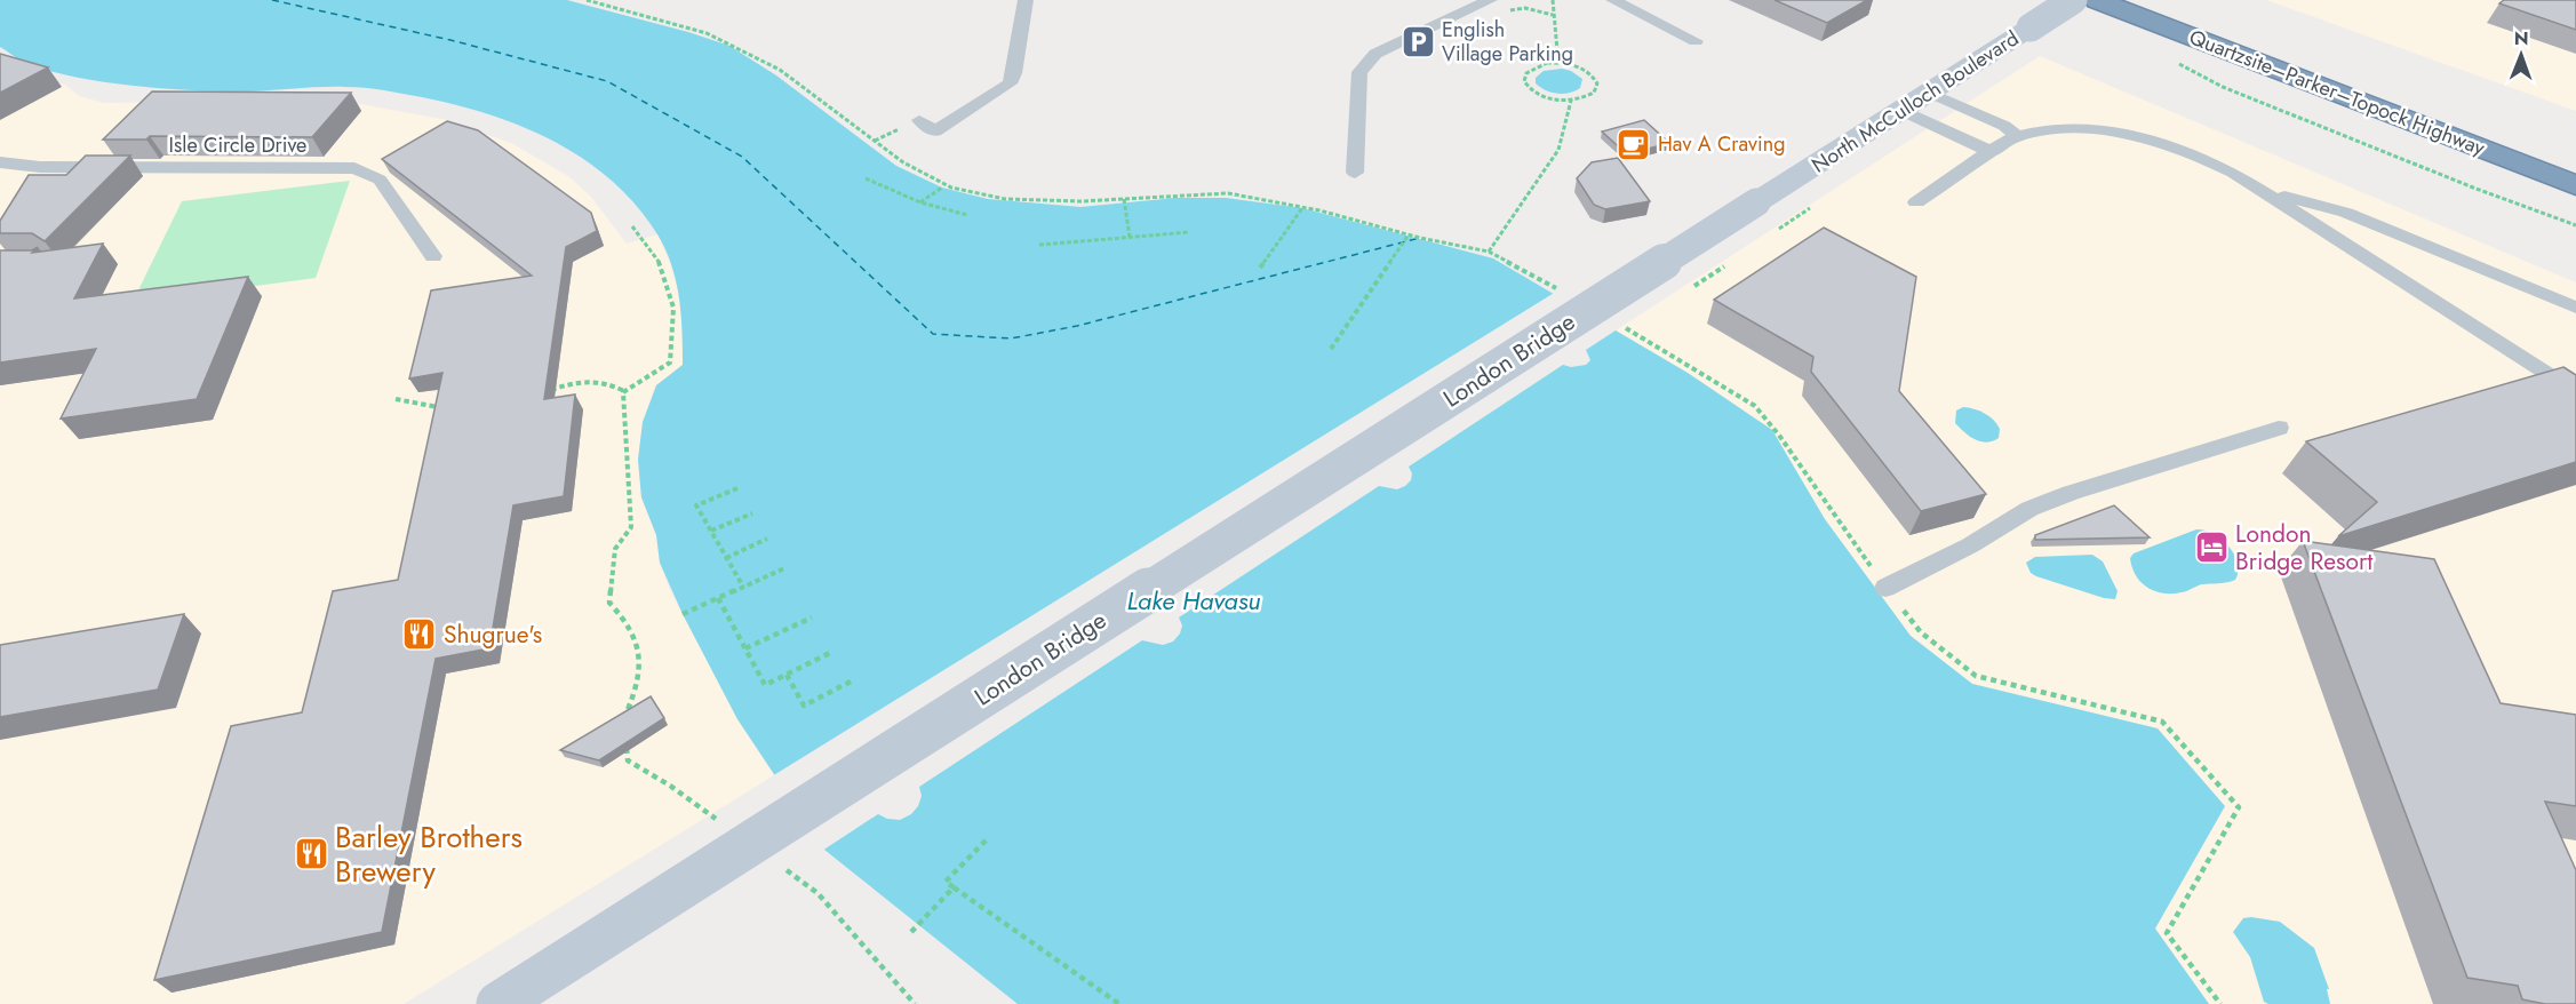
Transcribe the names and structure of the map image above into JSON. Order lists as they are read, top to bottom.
{
  "streets": {
    "highway": ["Quartzsite–Parker–Topock Highway"],
    "street": ["North McCulloch Boulevard", "London Bridge"],
    "lane": ["Isle Circle Drive"]
  },
  "crossings": [
    ["North McCulloch Boulevard", "London Bridge"]
  ],
  "water": ["Lake Havasu"],
  "places": {
    "parking": ["English Village Parking"],
    "cafe": ["Hav A Craving"],
    "hotel": ["London Bridge Resort"],
    "restaurant": ["Shugrue's", "Barley Brothers Brewery"]
  },
  "north": "top"
}
